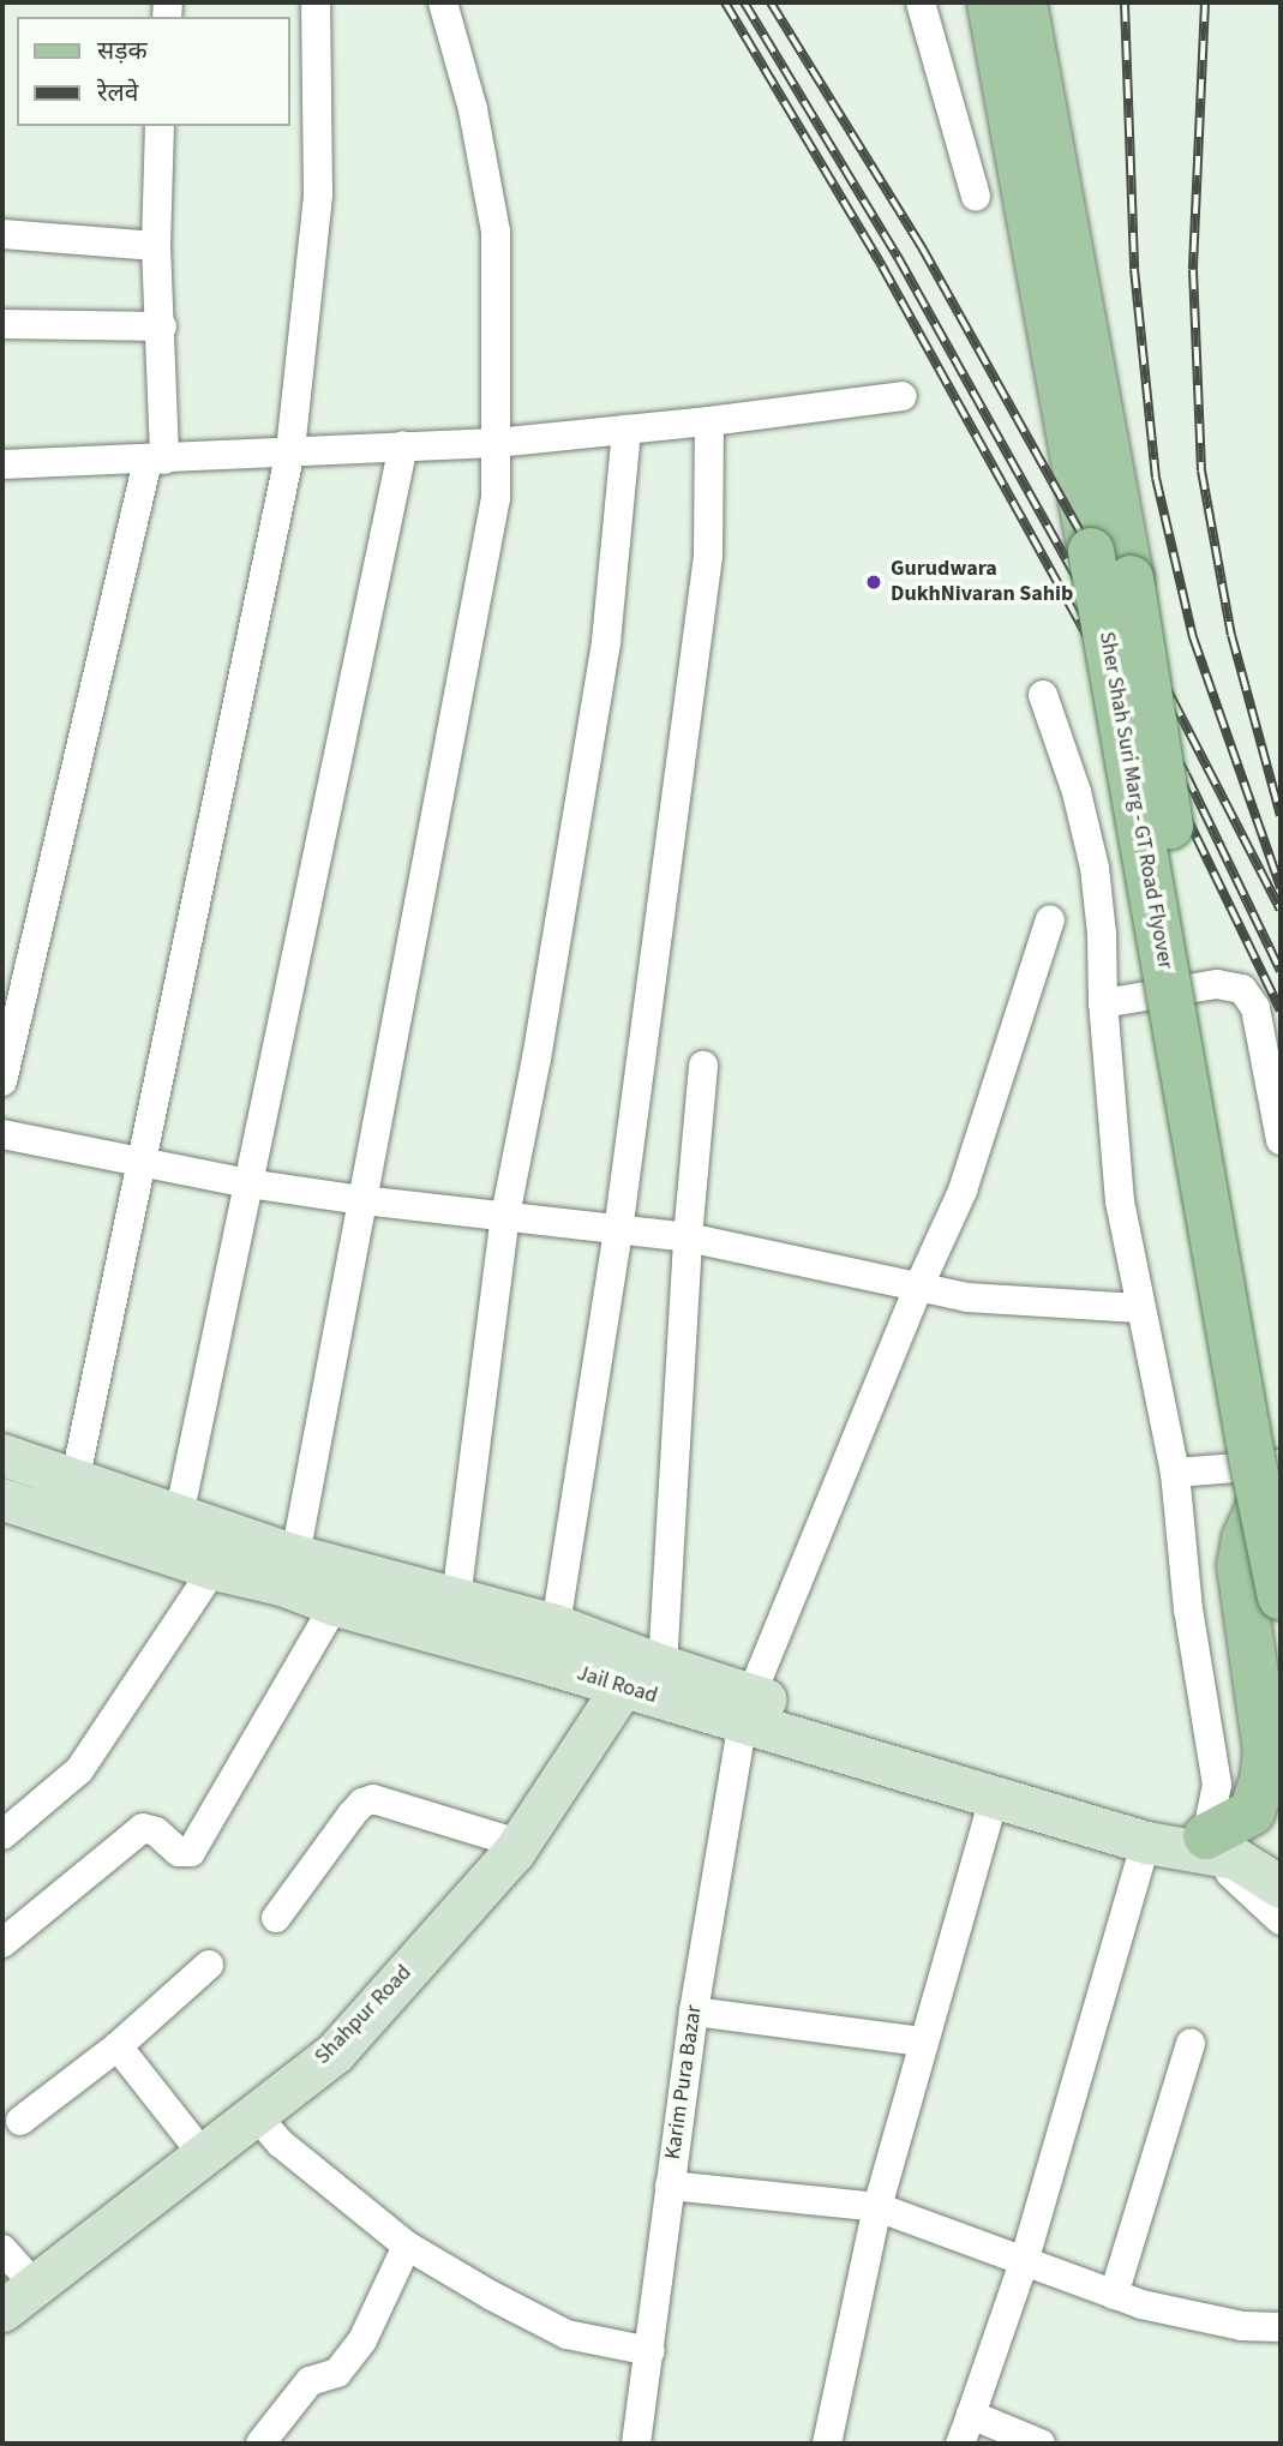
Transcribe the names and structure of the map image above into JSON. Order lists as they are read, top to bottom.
{
  "streets": {
    "main road": ["Sher Shah Suri Marg - GT Road Flyover"],
    "street": ["Jail Road", "Shahpur Road", "Karim Pura Bazar"]
  },
  "crossings": [
    ["Jail Road", "Shahpur Road"],
    ["Jail Road", "Karim Pura Bazar"]
  ],
  "places": ["Gurudwara DukhNivaran Sahib"],
  "legend": ["सड़क", "रेलवे"]
}
